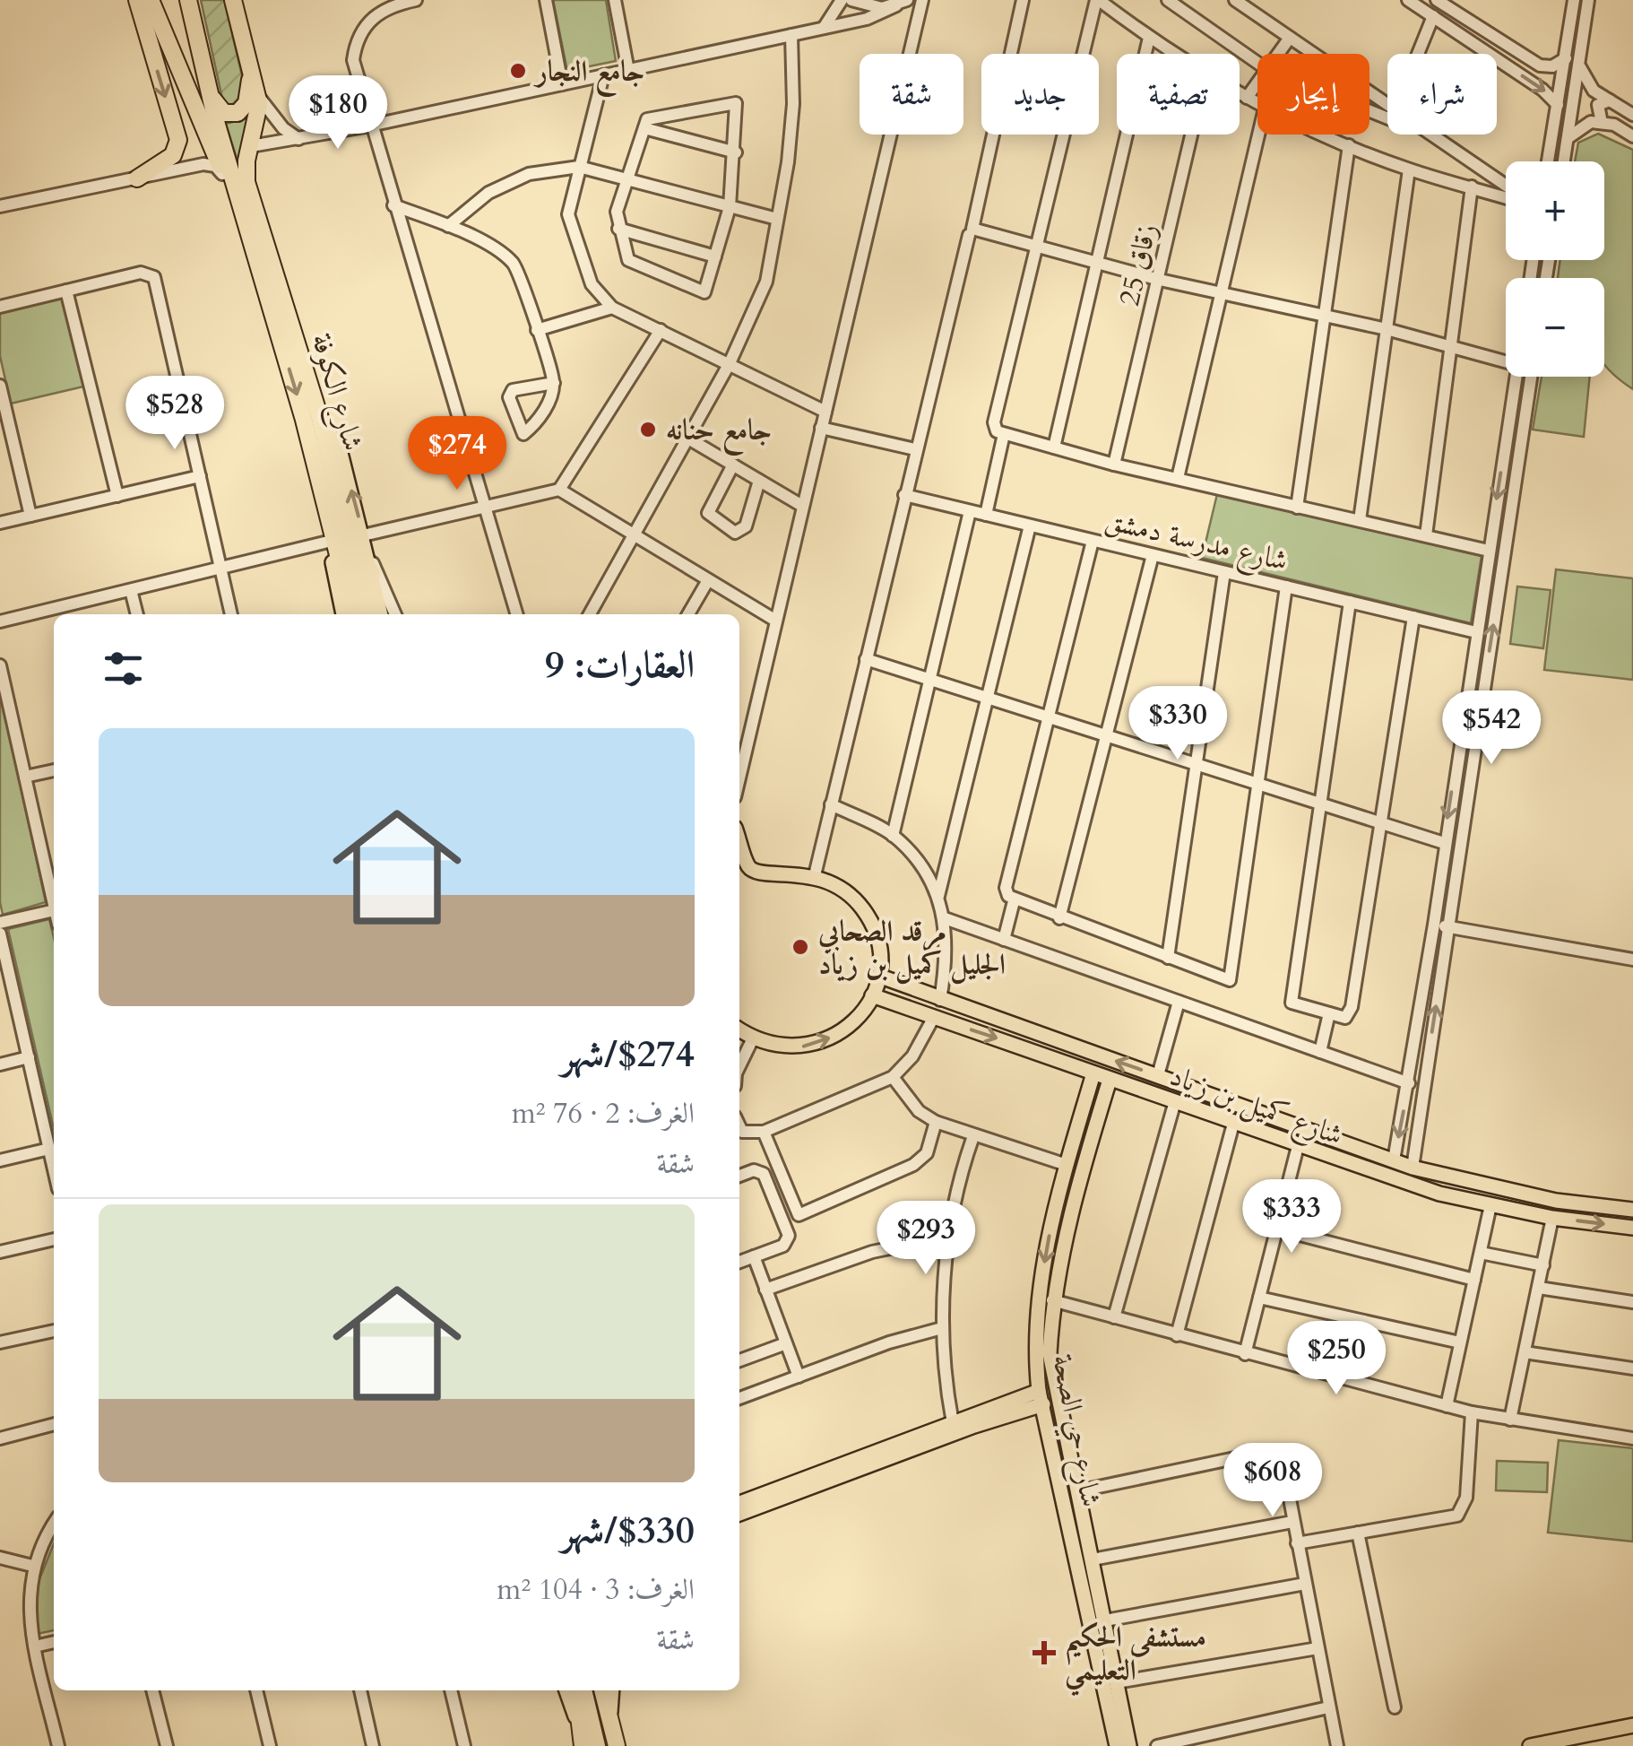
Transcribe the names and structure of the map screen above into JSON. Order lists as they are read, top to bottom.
{
  "streets": {
    "highway": ["شارع الكوفة"],
    "main road": ["شارع كميل بن زياد", "شارع حي الصحة"],
    "street": ["زقاق 25", "شارع مدرسة دمشق"]
  },
  "crossings": [
    ["شارع كميل بن زياد", "شارع حي الصحة"]
  ],
  "places": {
    "other": ["جامع النجار", "جامع حنانه", "مرقد الصحابي الجليل كميل بن زياد"],
    "health": ["مستشفى الحكيم التعليمي"]
  },
  "page": {
    "chip": [
      "شراء",
      "إيجار",
      "تصفية",
      "جديد",
      "شقة"
    ],
    "price": [
      "$180",
      "$528",
      "$274",
      "$330",
      "$542",
      "$333",
      "$293",
      "$250",
      "$608"
    ],
    "map_buttons": ["+", "−"],
    "heading": "العقارات: 9",
    "list": [
      {
        "name": "$274/شهر",
        "note": "الغرف: 2 · 76 m² · شقة"
      },
      {
        "name": "$330/شهر",
        "note": "الغرف: 3 · 104 m² · شقة"
      }
    ]
  }
}
